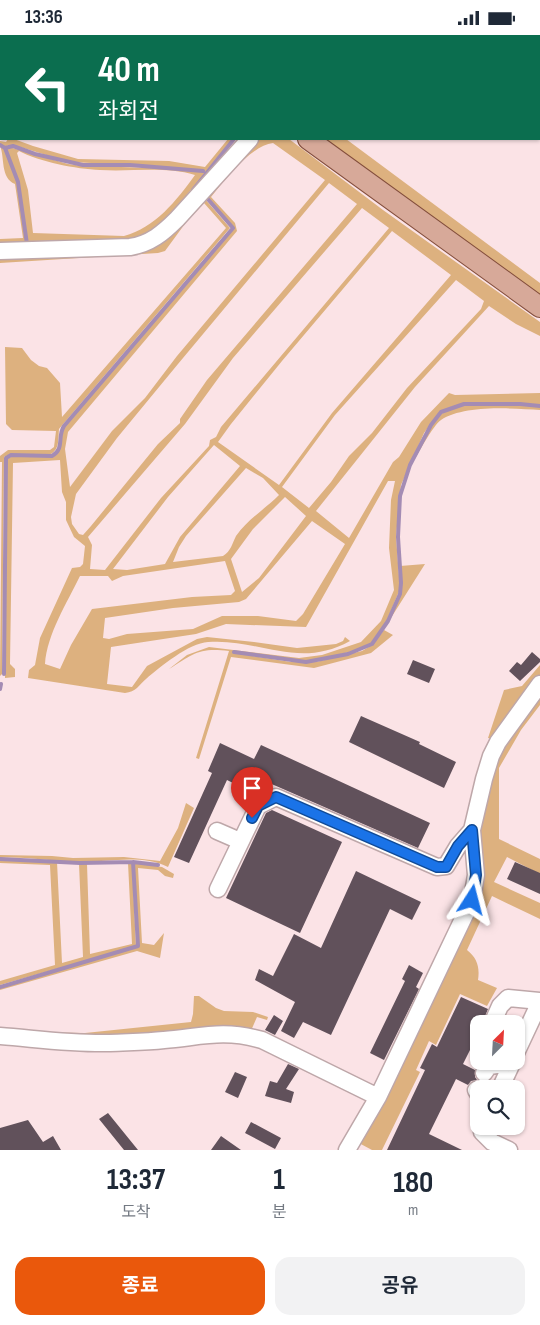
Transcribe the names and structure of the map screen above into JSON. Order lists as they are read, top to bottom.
{
  "north": "top right",
  "page": {
    "status": "13:36",
    "turn": ["40 m", "좌회전"],
    "eta": [
      "13:37",
      "도착",
      "1",
      "분",
      "180",
      "m"
    ],
    "buttons": ["종료", "공유"]
  }
}
